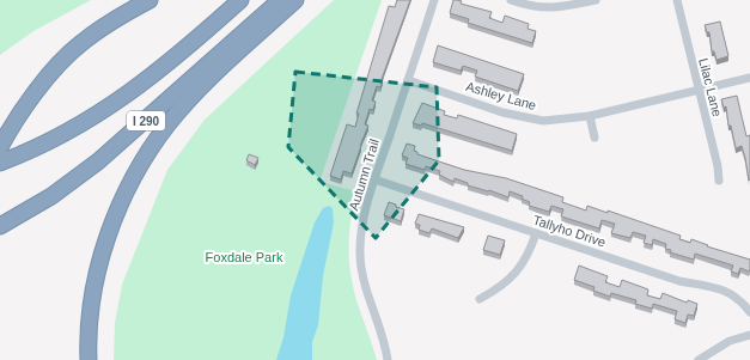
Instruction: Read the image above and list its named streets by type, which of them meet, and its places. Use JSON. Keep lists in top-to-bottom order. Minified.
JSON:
{"streets":{"highway":["I 290"],"street":["Lilac Lane","Ashley Lane","Autumn Trail","Tallyho Drive"]},"crossings":[["Lilac Lane","Ashley Lane"],["Ashley Lane","Autumn Trail"],["Autumn Trail","Tallyho Drive"]],"parks":["Foxdale Park"]}
